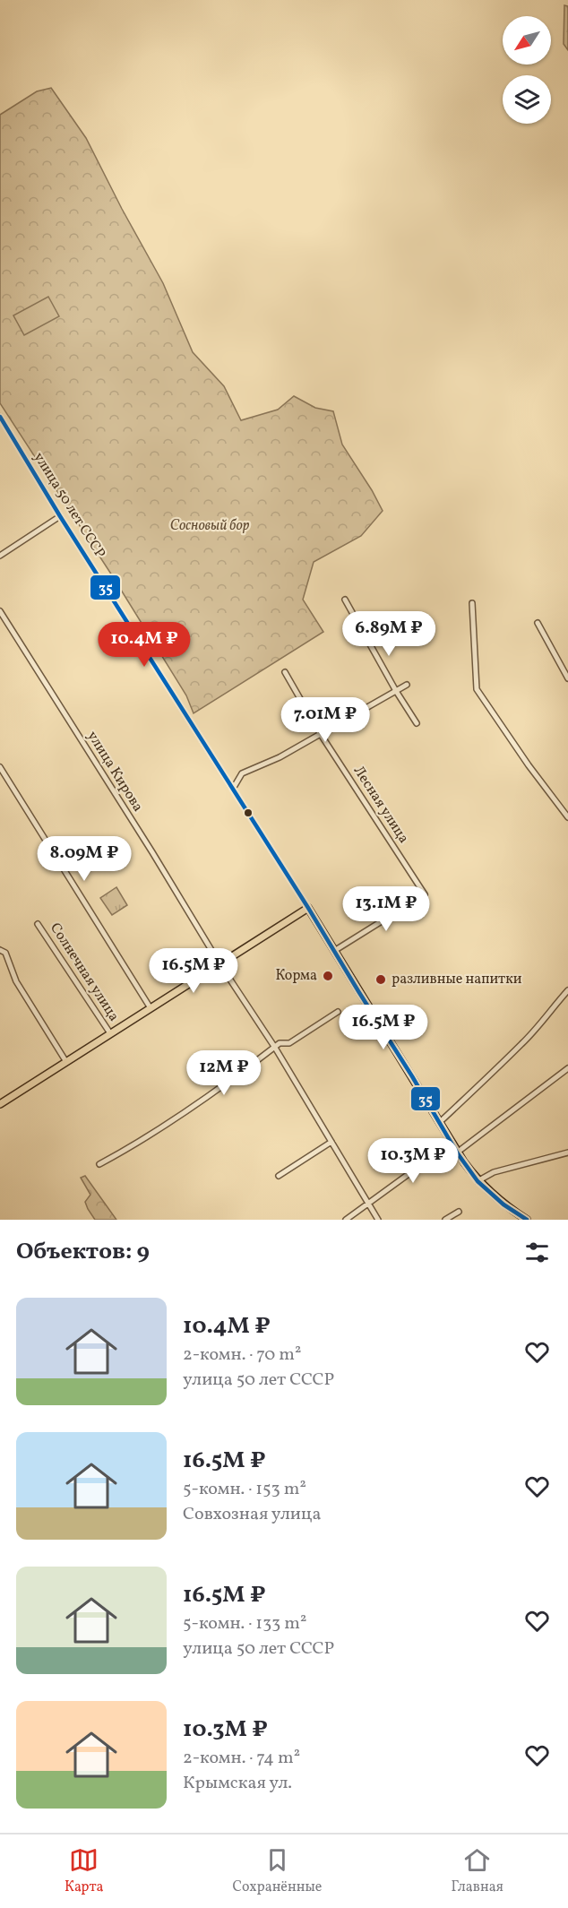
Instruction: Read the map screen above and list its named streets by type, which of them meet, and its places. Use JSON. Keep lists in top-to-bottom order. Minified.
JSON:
{"streets":{"main road":["улица 50 лет СССР"],"street":["улица Кирова","Лесная улица","Солнечная улица"]},"crossings":[["улица 50 лет СССР","Лесная улица"]],"parks":["Сосновый бор"],"places":["Корма","разливные напитки"],"lines":["transit line 35"],"north":"bottom left","page":{"price":["6.89M ₽","10.4M ₽","7.01M ₽","8.09M ₽","13.1M ₽","16.5M ₽","16.5M ₽","12M ₽","10.3M ₽"],"heading":"Объектов: 9","list":[{"name":"10.4M ₽","note":"2-комн. · 70 m² · улица 50 лет СССР"},{"name":"16.5M ₽","note":"5-комн. · 153 m² · Совхозная улица"},{"name":"16.5M ₽","note":"5-комн. · 133 m² · улица 50 лет СССР"},{"name":"10.3M ₽","note":"2-комн. · 74 m² · Крымская ул."}],"tabs":["Карта","Сохранённые","Главная"]}}
